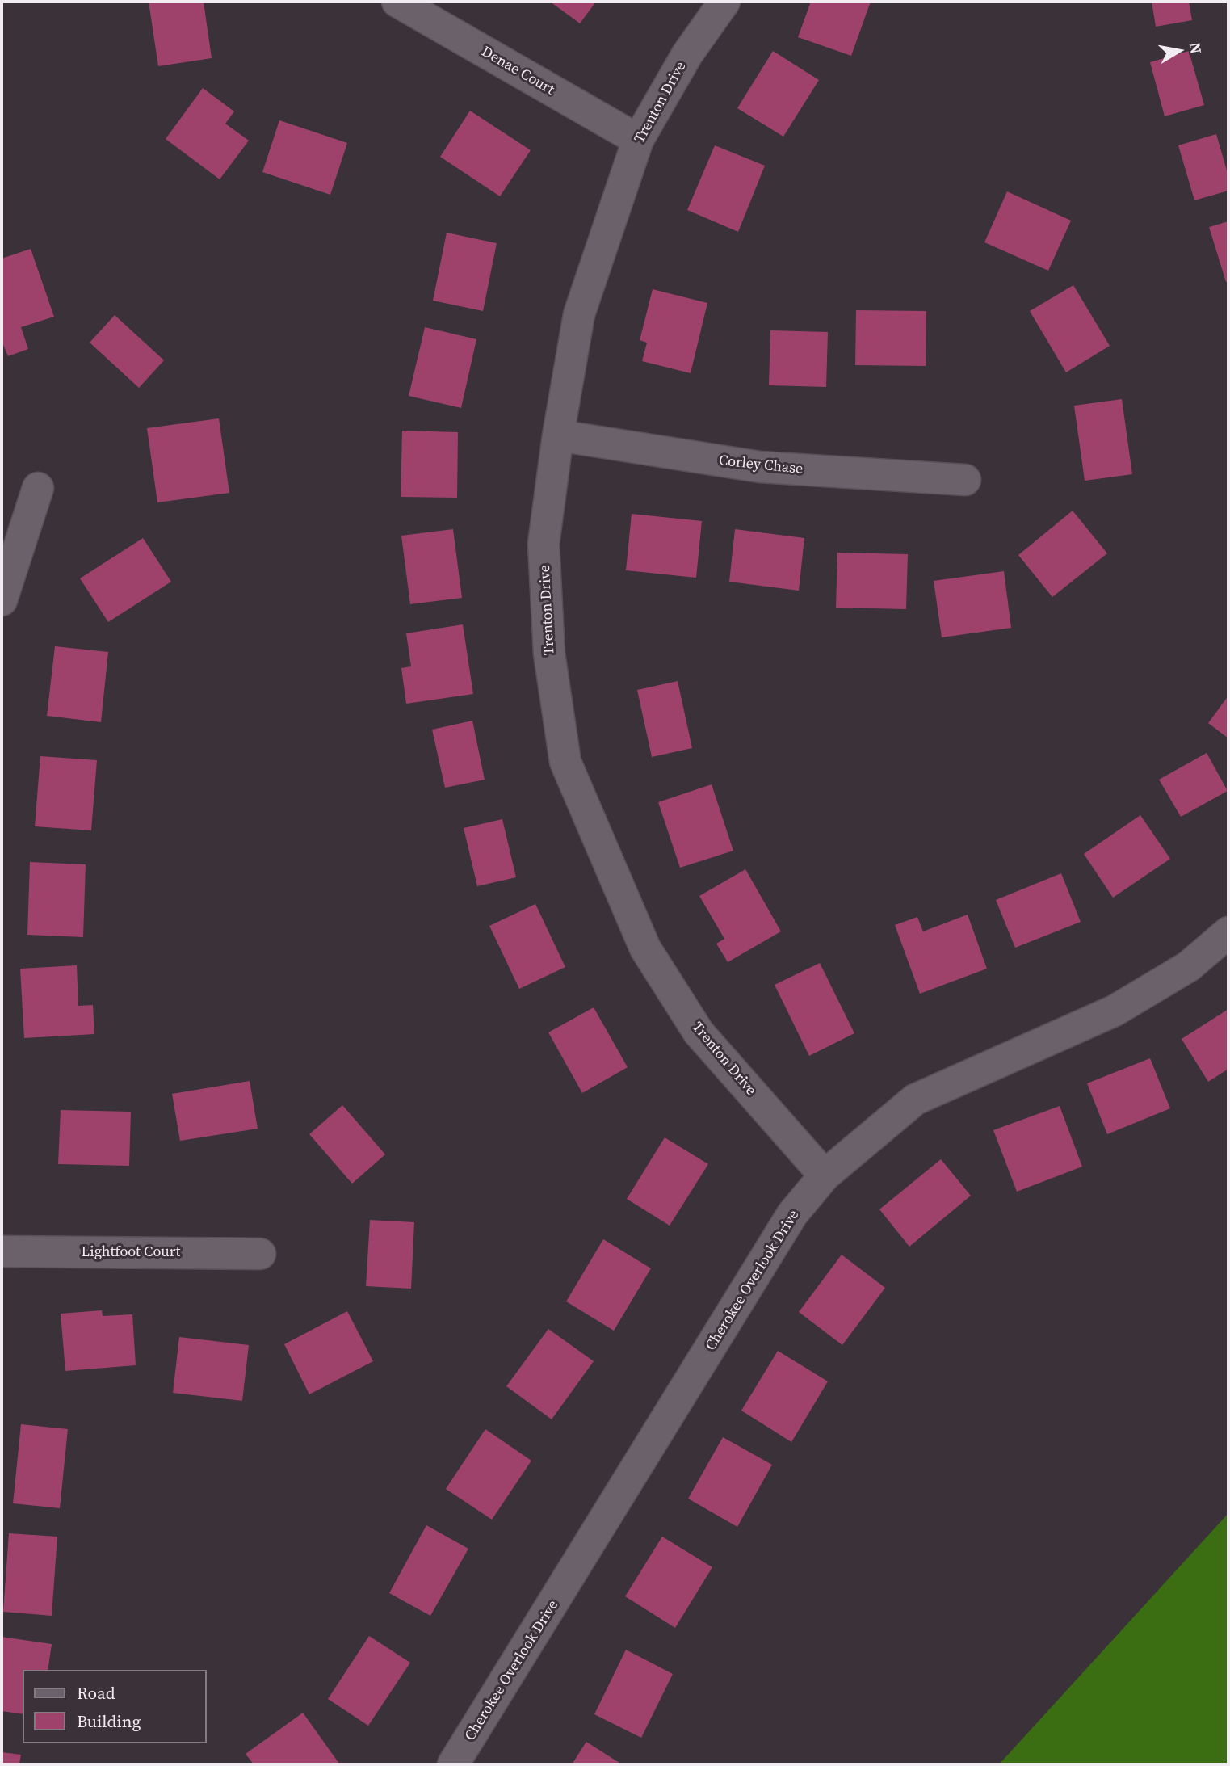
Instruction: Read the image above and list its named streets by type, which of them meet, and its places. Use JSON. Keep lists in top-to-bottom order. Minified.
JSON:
{"streets":{"street":["Denae Court","Trenton Drive","Corley Chase","Lightfoot Court","Cherokee Overlook Drive"]},"crossings":[["Denae Court","Trenton Drive"],["Trenton Drive","Corley Chase"],["Trenton Drive","Cherokee Overlook Drive"]],"legend":["Road","Building"],"north":"right"}
